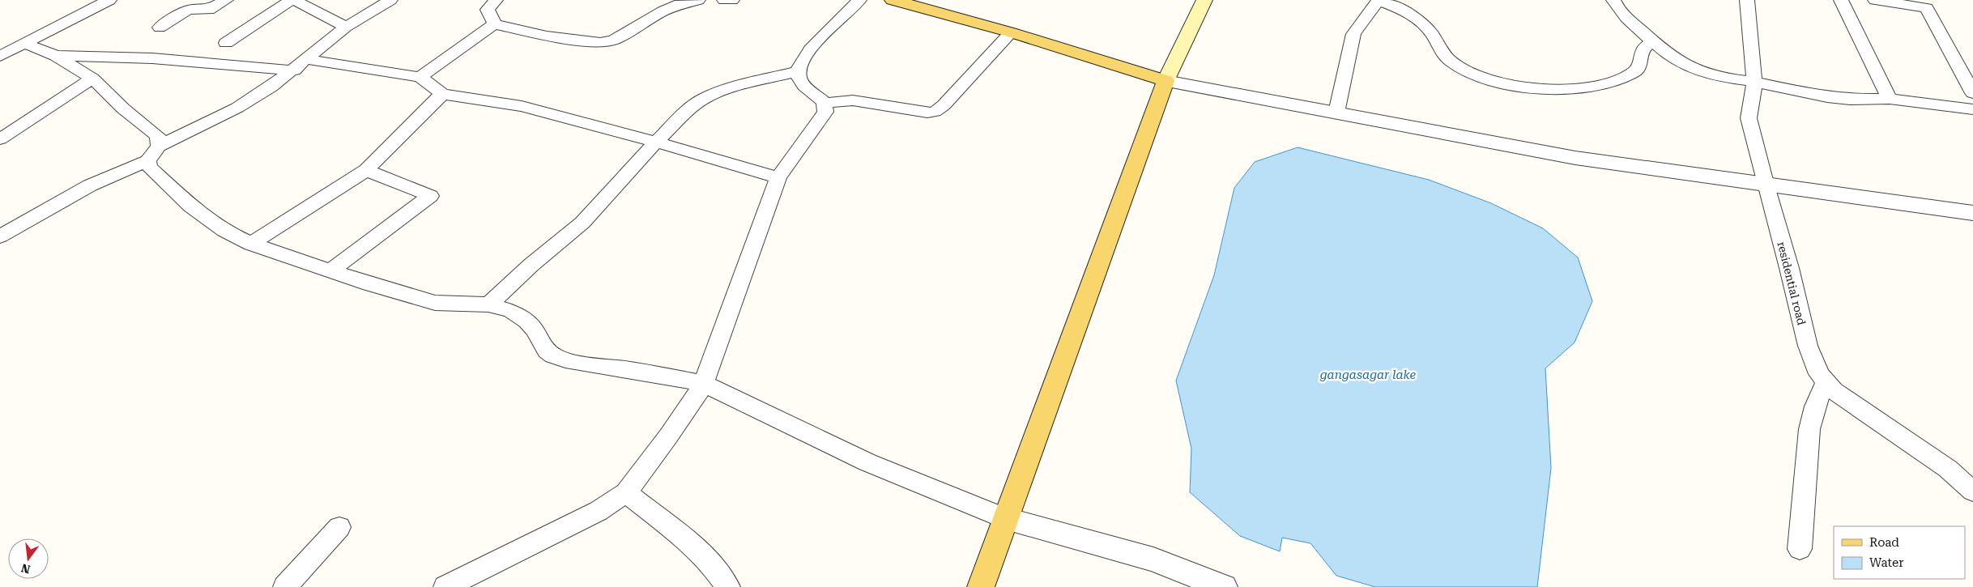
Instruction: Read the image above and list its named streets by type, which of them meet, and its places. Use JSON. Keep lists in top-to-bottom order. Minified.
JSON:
{"streets":{"street":["residential road"]},"water":["gangasagar lake"],"legend":["Road","Water"],"north":"bottom"}
